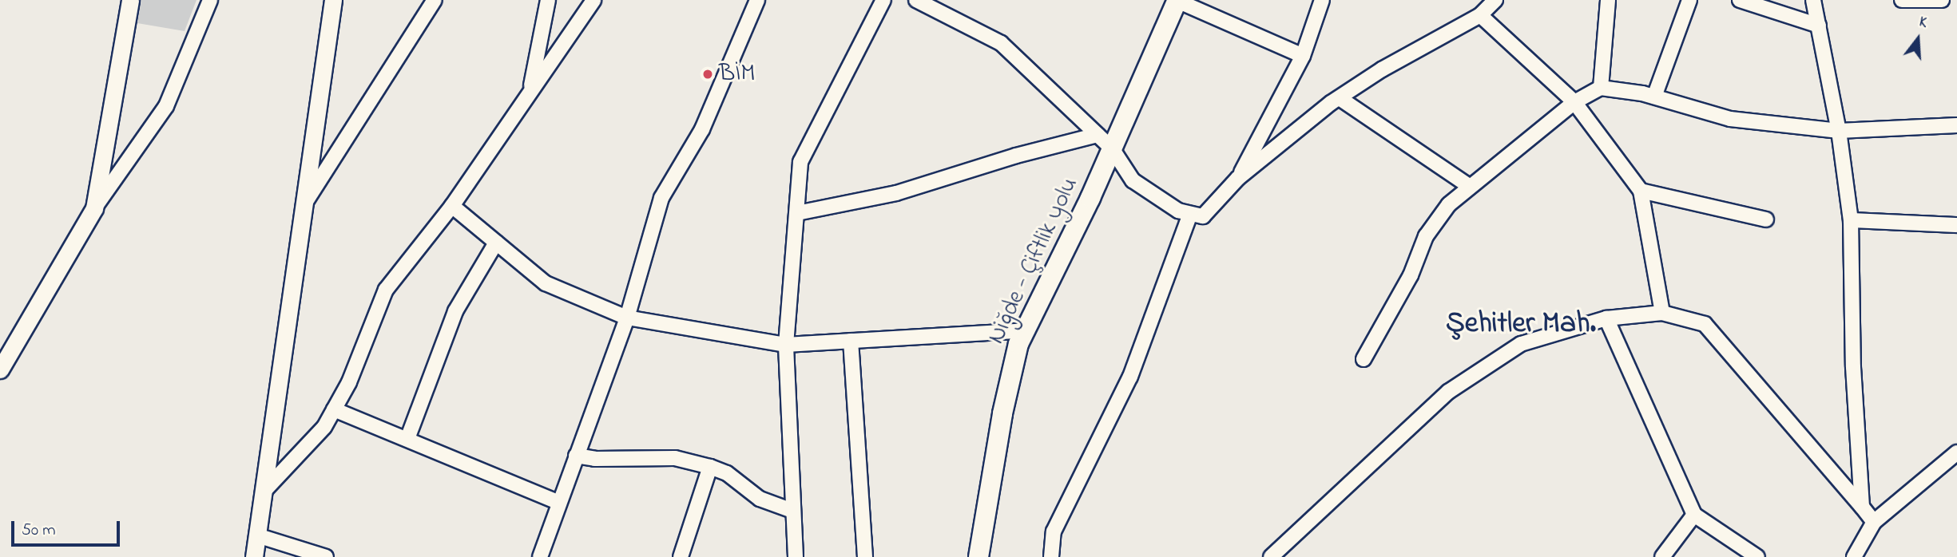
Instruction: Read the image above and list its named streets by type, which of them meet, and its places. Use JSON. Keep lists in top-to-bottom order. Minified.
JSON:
{"streets":{"main road":["Niğde - Çiftlik yolu"]},"districts":["Şehitler Mah."],"places":["BİM"],"scale_bar":"50 m","north":"top"}
